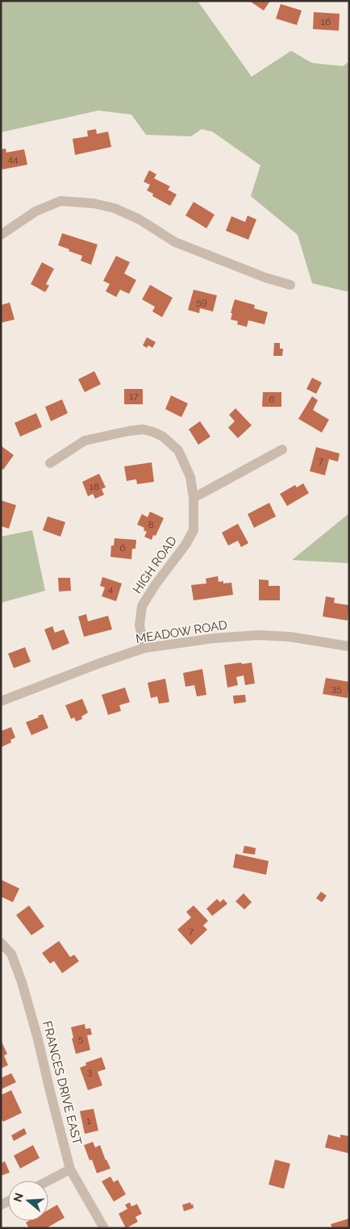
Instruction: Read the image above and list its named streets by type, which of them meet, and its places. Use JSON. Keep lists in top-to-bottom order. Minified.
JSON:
{"streets":{"street":["HIGH ROAD","MEADOW ROAD","FRANCES DRIVE EAST"]},"crossings":[["HIGH ROAD","MEADOW ROAD"]],"house_numbers":["16","44","59","17","6","7","18","8","6","4","35","7","5","3","1"],"north":"left"}
